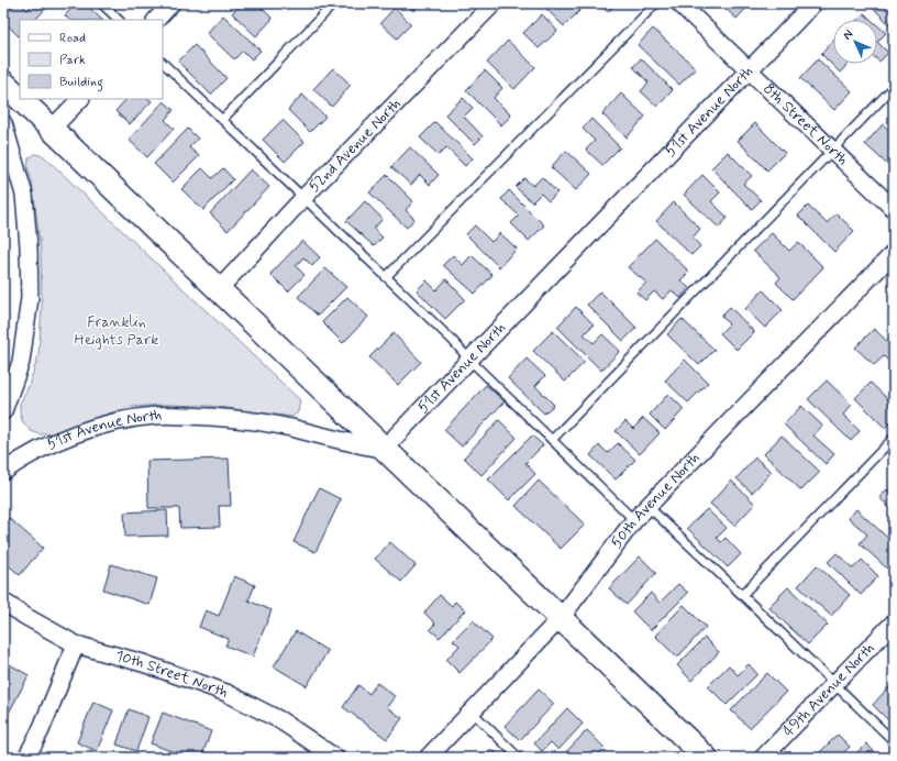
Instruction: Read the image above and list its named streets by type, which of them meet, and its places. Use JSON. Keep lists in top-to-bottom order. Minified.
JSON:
{"streets":{"street":["51st Avenue North","8th Street North","52nd Avenue North","50th Avenue North","10th Street North","49th Avenue North"]},"crossings":[["51st Avenue North","8th Street North"]],"parks":["Franklin Heights Park"],"legend":["Road","Park","Building"],"north":"top left"}
